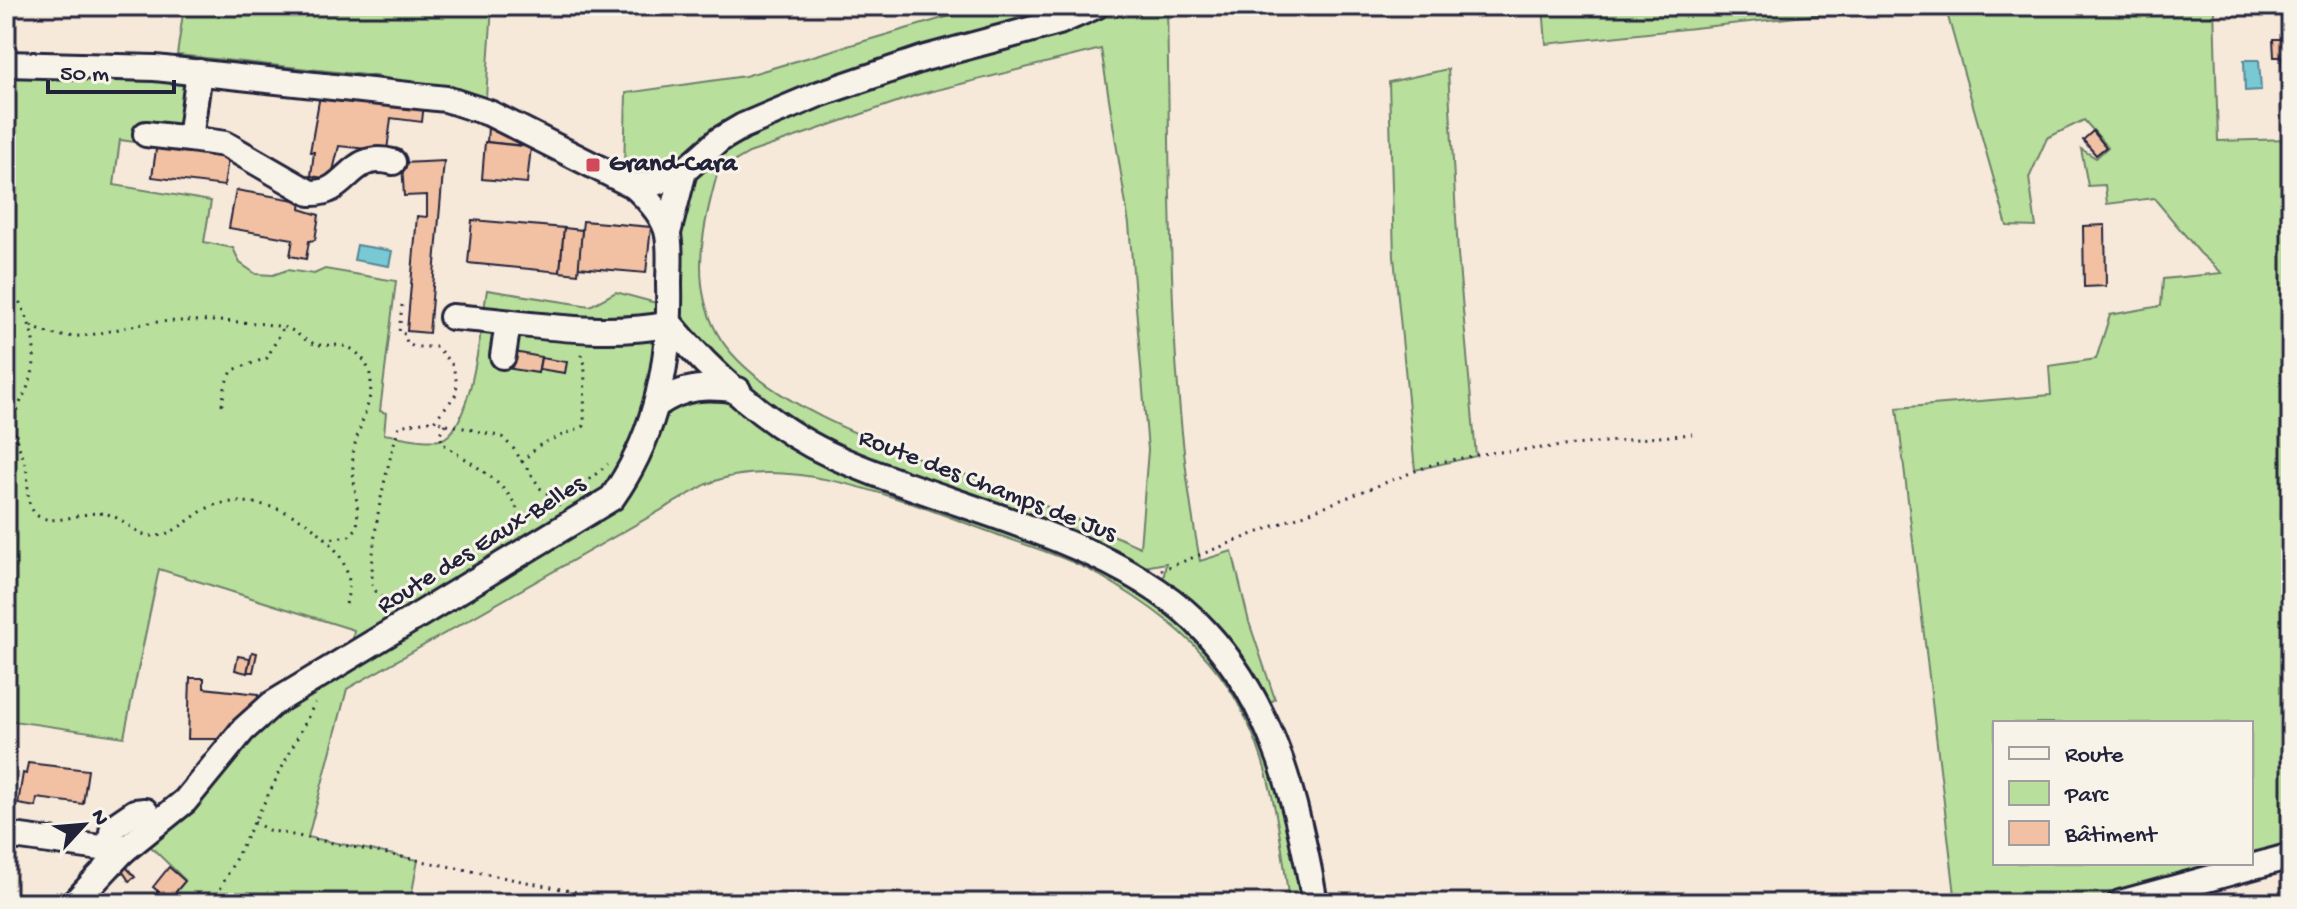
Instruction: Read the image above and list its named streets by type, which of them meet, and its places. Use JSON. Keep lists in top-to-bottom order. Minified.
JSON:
{"streets":{"street":["Route des Champs de Jus","Route des Eaux-Belles"]},"crossings":[["Route des Champs de Jus","Route des Eaux-Belles"]],"places":{"transit":["Grand-Cara"]},"legend":["Route","Parc","Bâtiment"],"scale_bar":"50 m","north":"top right"}
